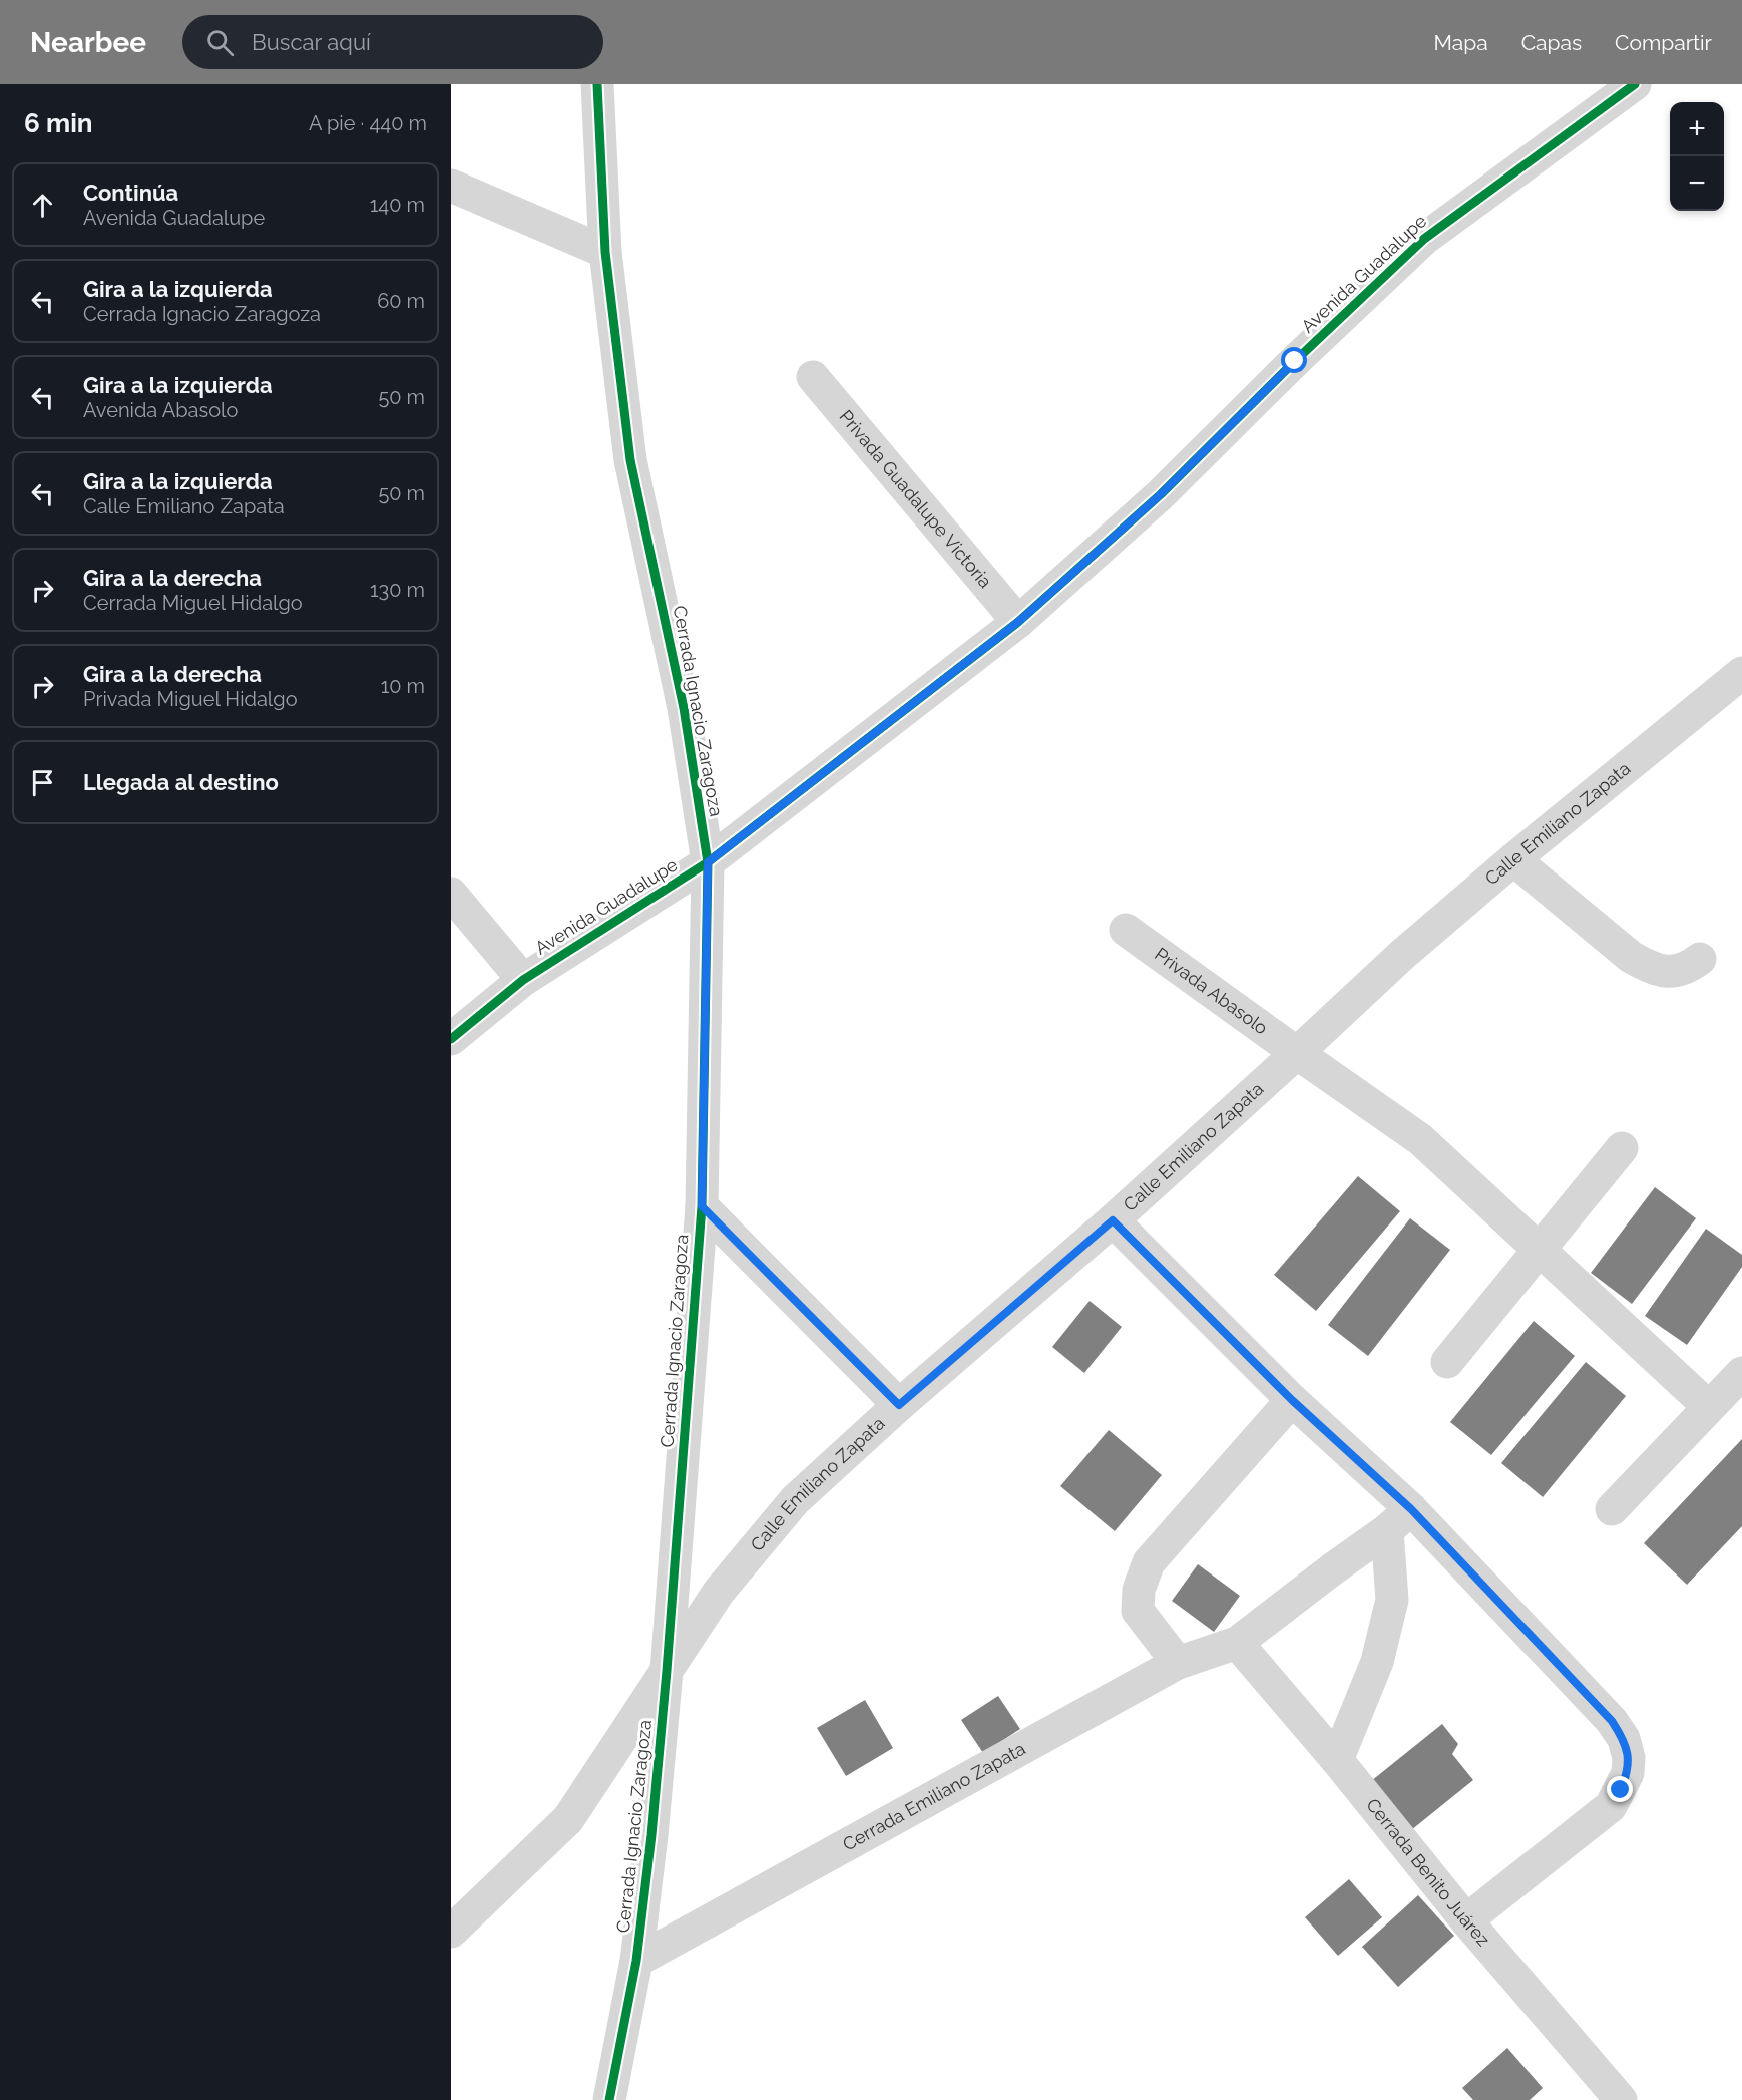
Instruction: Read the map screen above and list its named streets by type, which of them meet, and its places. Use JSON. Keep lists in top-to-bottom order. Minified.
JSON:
{"streets":{"street":["Avenida Guadalupe","Privada Guadalupe Victoria","Cerrada Ignacio Zaragoza","Calle Emiliano Zapata","Privada Abasolo","Cerrada Emiliano Zapata","Cerrada Benito Juárez"]},"crossings":[["Avenida Guadalupe","Privada Guadalupe Victoria"],["Avenida Guadalupe","Cerrada Ignacio Zaragoza"],["Cerrada Ignacio Zaragoza","Calle Emiliano Zapata"],["Cerrada Ignacio Zaragoza","Cerrada Emiliano Zapata"],["Calle Emiliano Zapata","Privada Abasolo"],["Cerrada Emiliano Zapata","Cerrada Benito Juárez"]],"page":{"header":"Nearbee","search":"Buscar aquí","nav":["Mapa","Capas","Compartir"],"heading":["6 min","A pie · 440 m"],"map_buttons":["+","−"],"list":[["Continúa","Avenida Guadalupe","140 m"],["Gira a la izquierda","Cerrada Ignacio Zaragoza","60 m"],["Gira a la izquierda","Avenida Abasolo","50 m"],["Gira a la izquierda","Calle Emiliano Zapata","50 m"],["Gira a la derecha","Cerrada Miguel Hidalgo","130 m"],["Gira a la derecha","Privada Miguel Hidalgo","10 m"],"Llegada al destino"]}}
